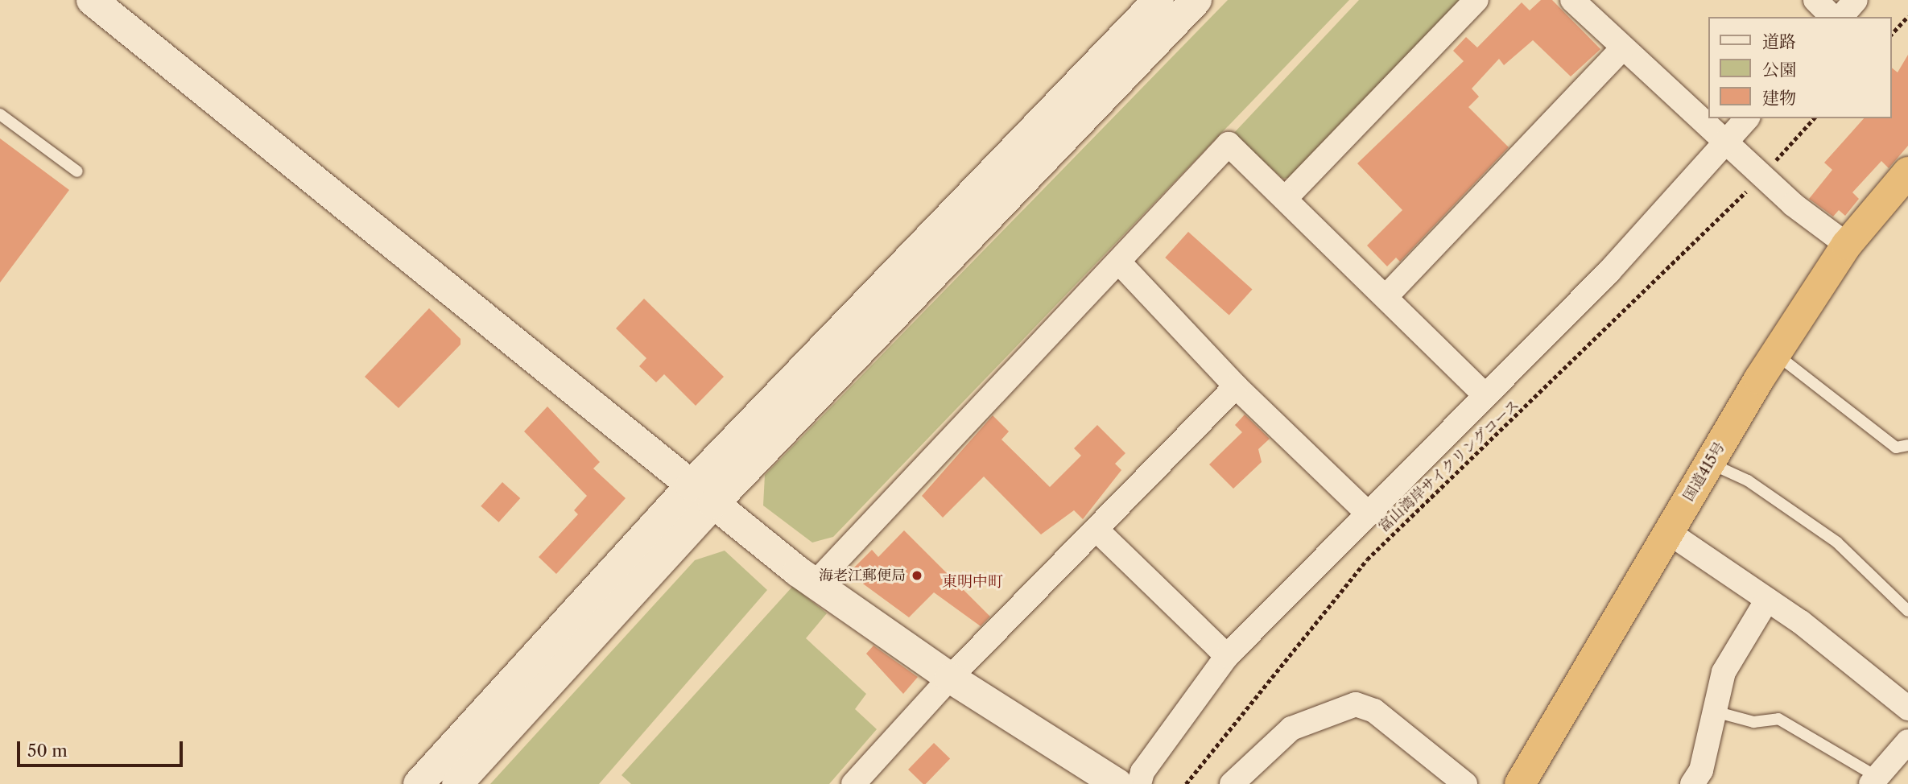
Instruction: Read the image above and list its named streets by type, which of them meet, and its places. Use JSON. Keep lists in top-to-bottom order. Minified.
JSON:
{"streets":{"highway":["国道415号"],"path":["富山湾岸サイクリングコース"]},"districts":["東明中町"],"places":["海老江郵便局"],"legend":["道路","公園","建物"],"scale_bar":"50 m"}
